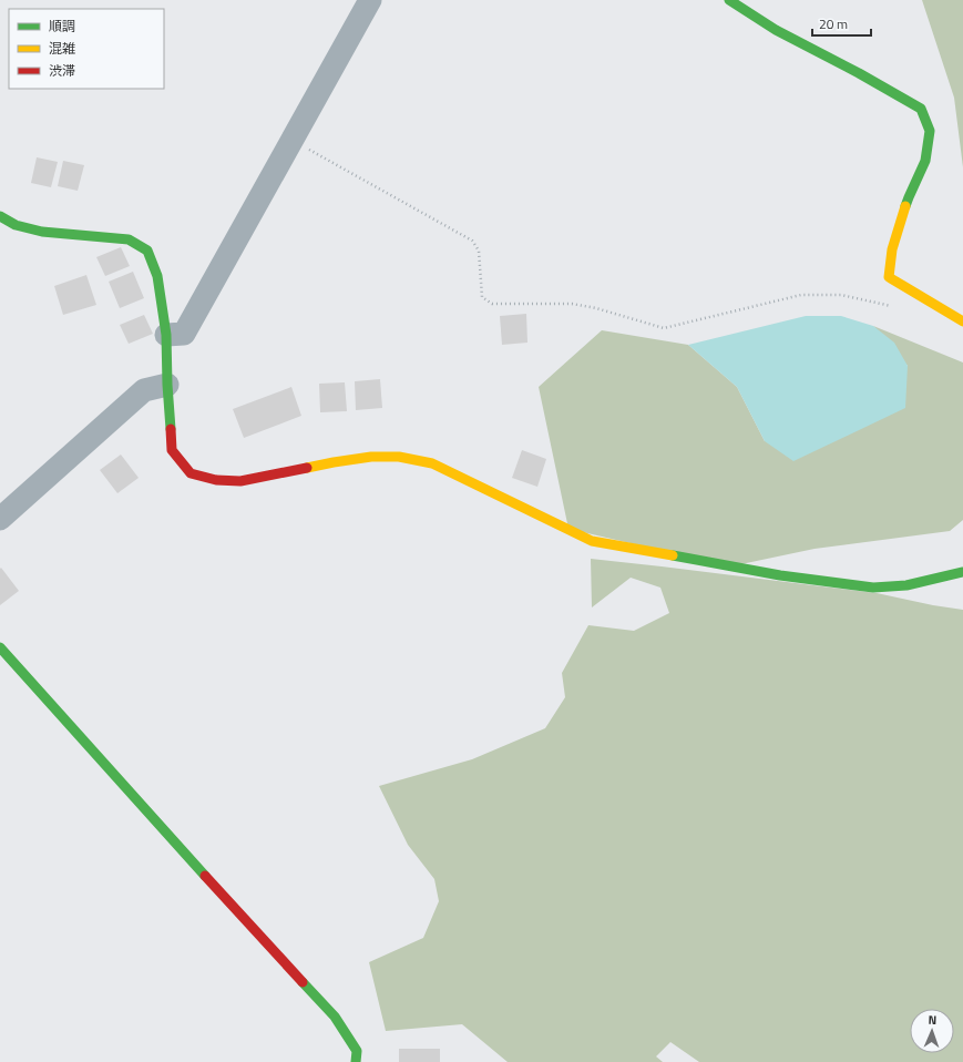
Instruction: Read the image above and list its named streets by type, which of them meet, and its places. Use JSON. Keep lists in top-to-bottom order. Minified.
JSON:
{"legend":["順調","混雑","渋滞"],"scale_bar":"20 m","north":"top"}
